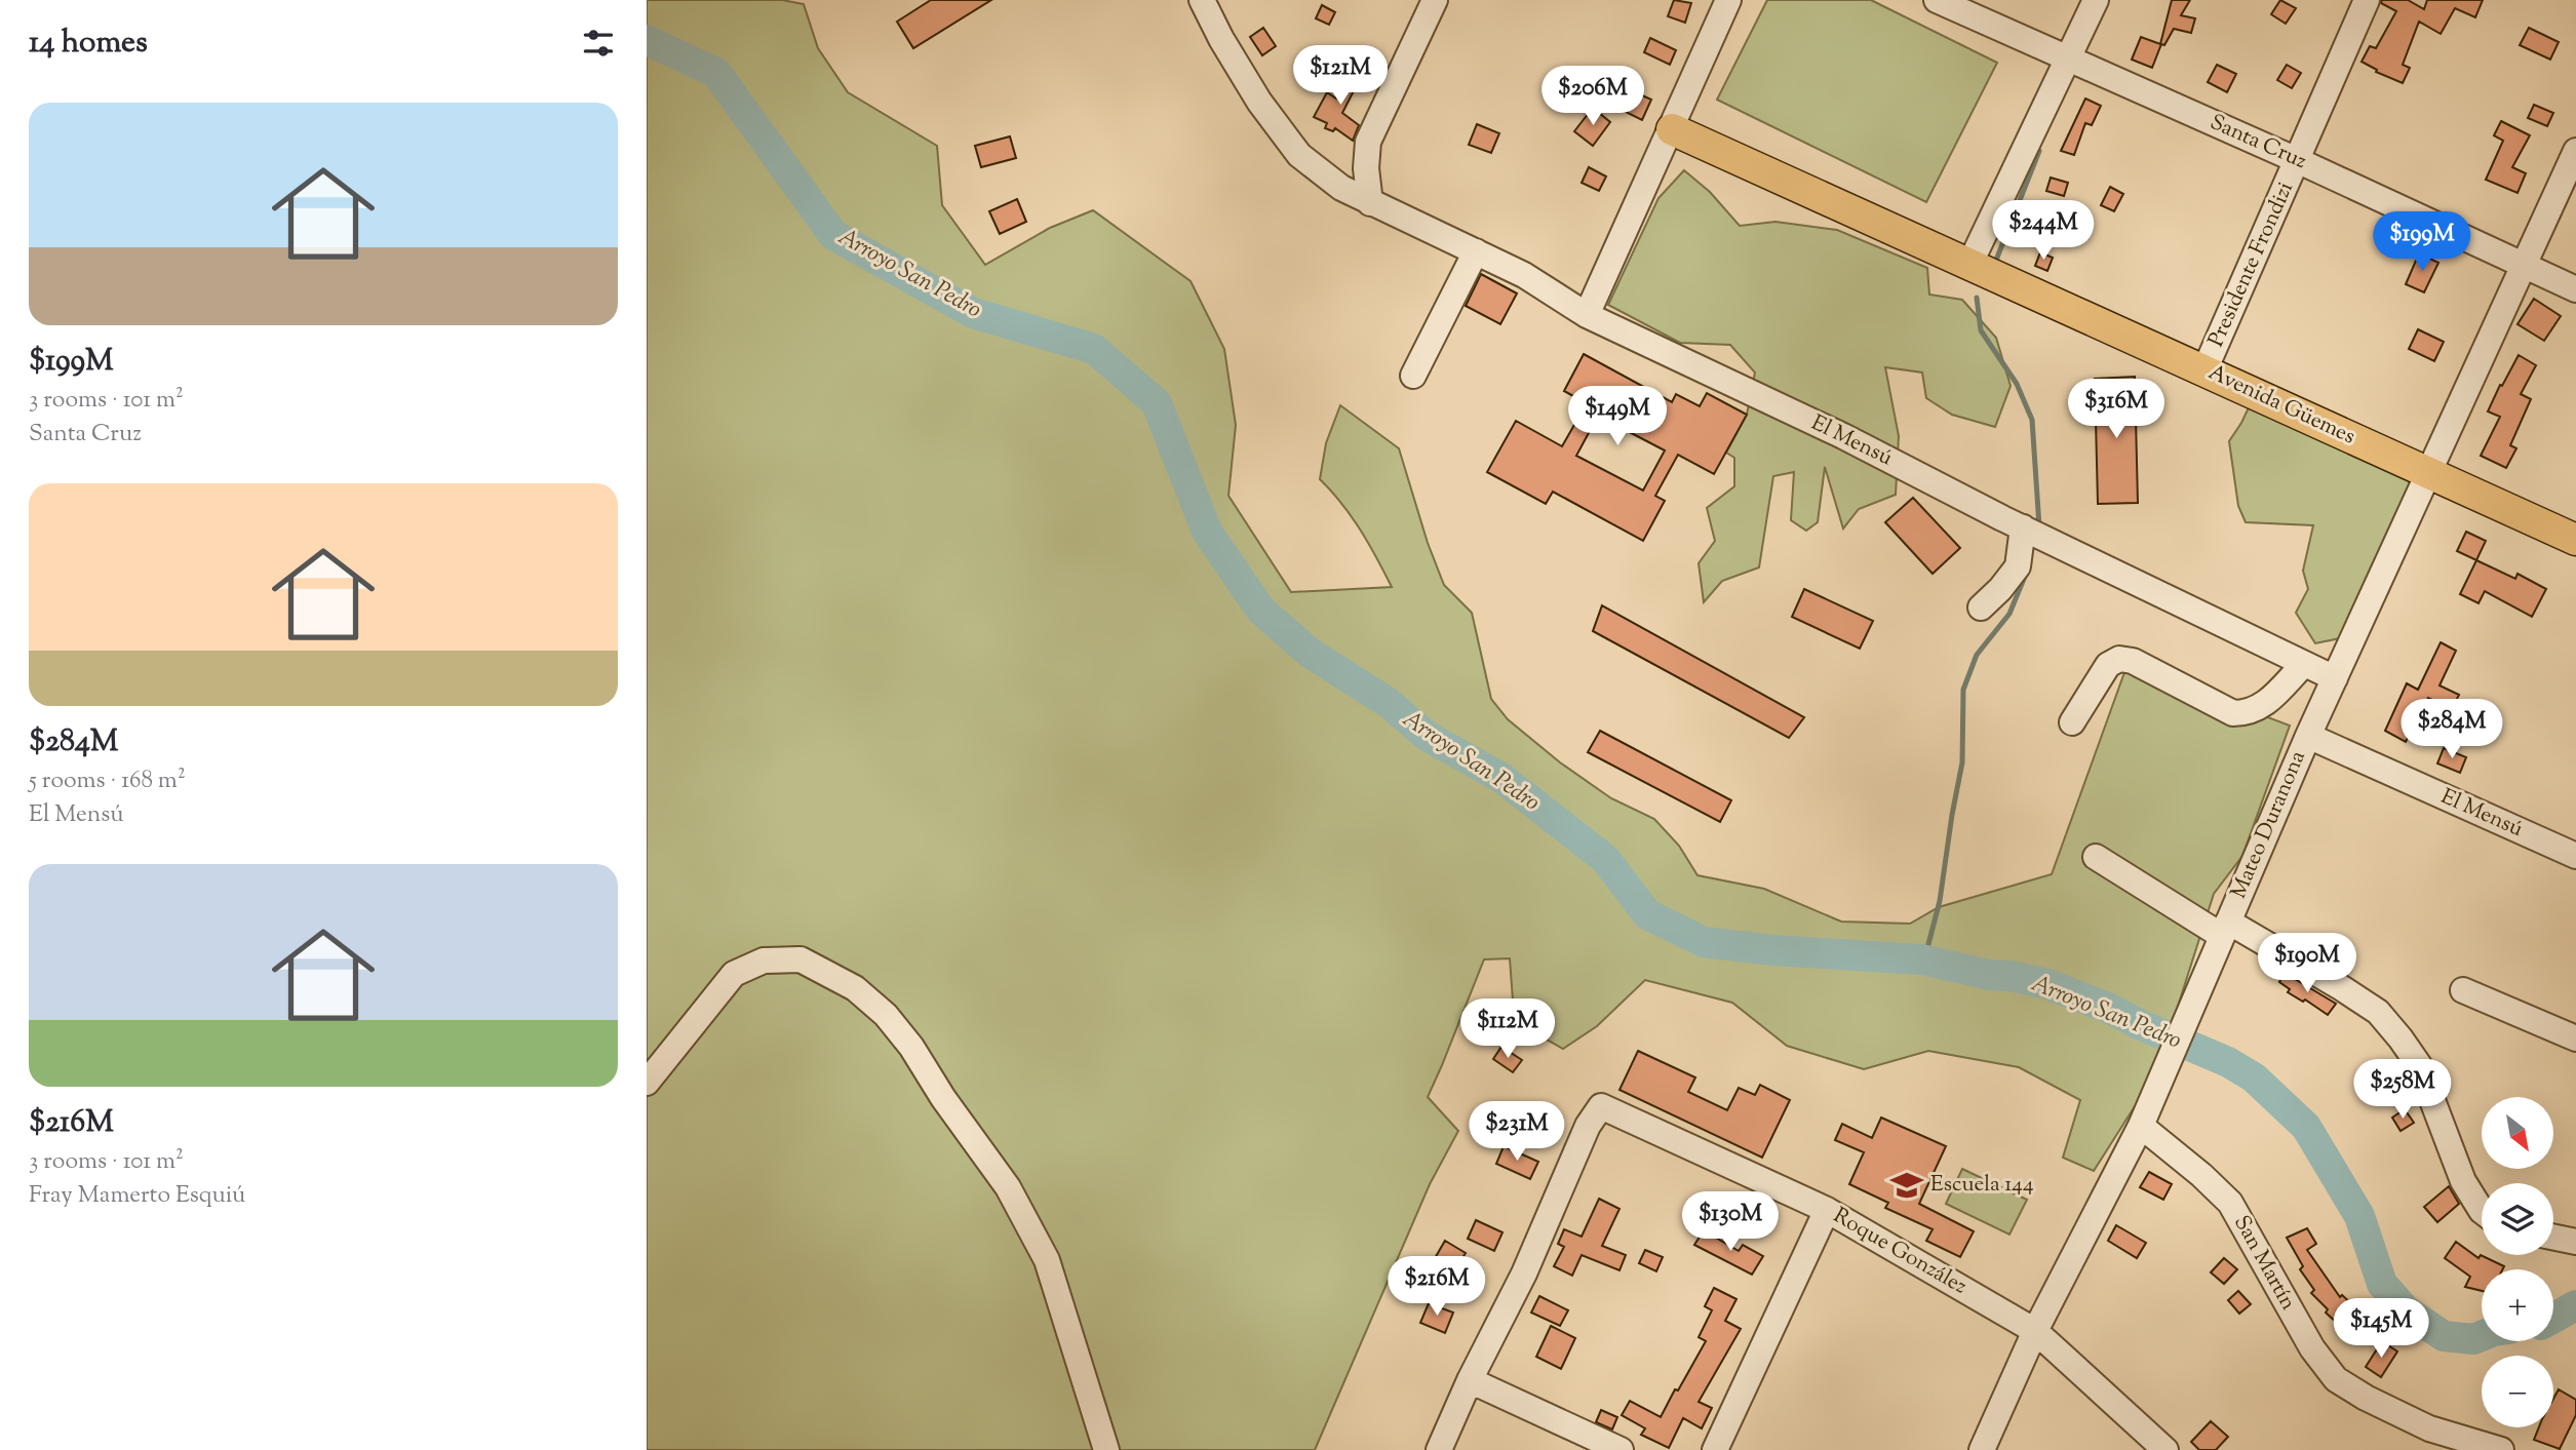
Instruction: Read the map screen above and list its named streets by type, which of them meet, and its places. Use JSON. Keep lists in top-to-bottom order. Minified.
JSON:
{"streets":{"main road":["Avenida Güemes"],"street":["Santa Cruz","Presidente Frondizi","El Mensú","Mateo Duranona","Roque González","San Martín"]},"crossings":[["Santa Cruz","Presidente Frondizi"],["Santa Cruz","Mateo Duranona"],["Presidente Frondizi","Avenida Güemes"],["Avenida Güemes","Mateo Duranona"],["El Mensú","Mateo Duranona"],["Mateo Duranona","Roque González"],["Mateo Duranona","San Martín"]],"water":["Arroyo San Pedro"],"places":{"school or university":["Escuela 144"]},"north":"bottom right","page":{"heading":"14 homes","price":["$121M","$206M","$244M","$199M","$316M","$149M","$284M","$190M","$112M","$258M","$231M","$130M","$216M","$145M"],"list":[{"name":"$199M","note":"3 rooms · 101 m² · Santa Cruz"},{"name":"$284M","note":"5 rooms · 168 m² · El Mensú"},{"name":"$216M","note":"3 rooms · 101 m² · Fray Mamerto Esquiú"}],"map_buttons":["+","−"]}}
